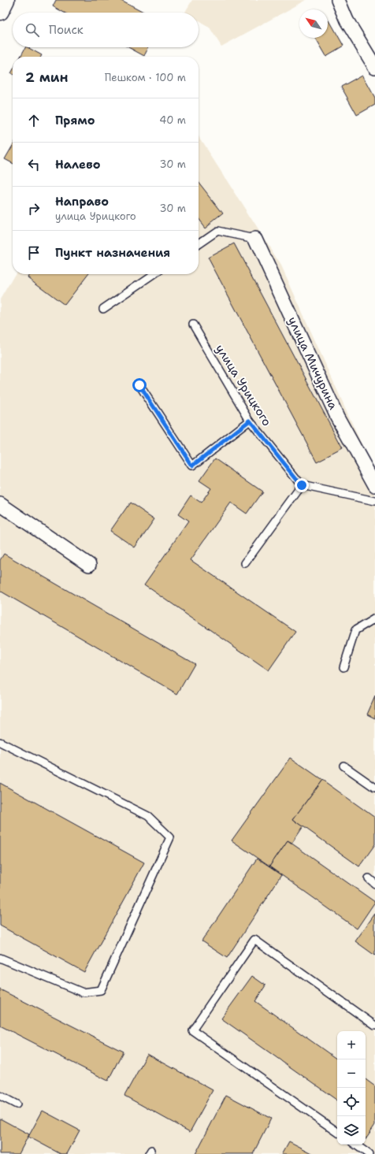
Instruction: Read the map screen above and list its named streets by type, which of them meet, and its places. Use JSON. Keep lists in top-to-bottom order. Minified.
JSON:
{"streets":{"street":["улица Мичурина"],"lane":["улица Урицкого"]},"north":"top left","page":{"search":"Поиск","heading":["2 мин","Пешком · 100 m"],"list":[["Прямо","40 m"],["Налево","30 m"],["Направо","улица Урицкого","30 m"],"Пункт назначения"],"map_buttons":["+","−"]}}
